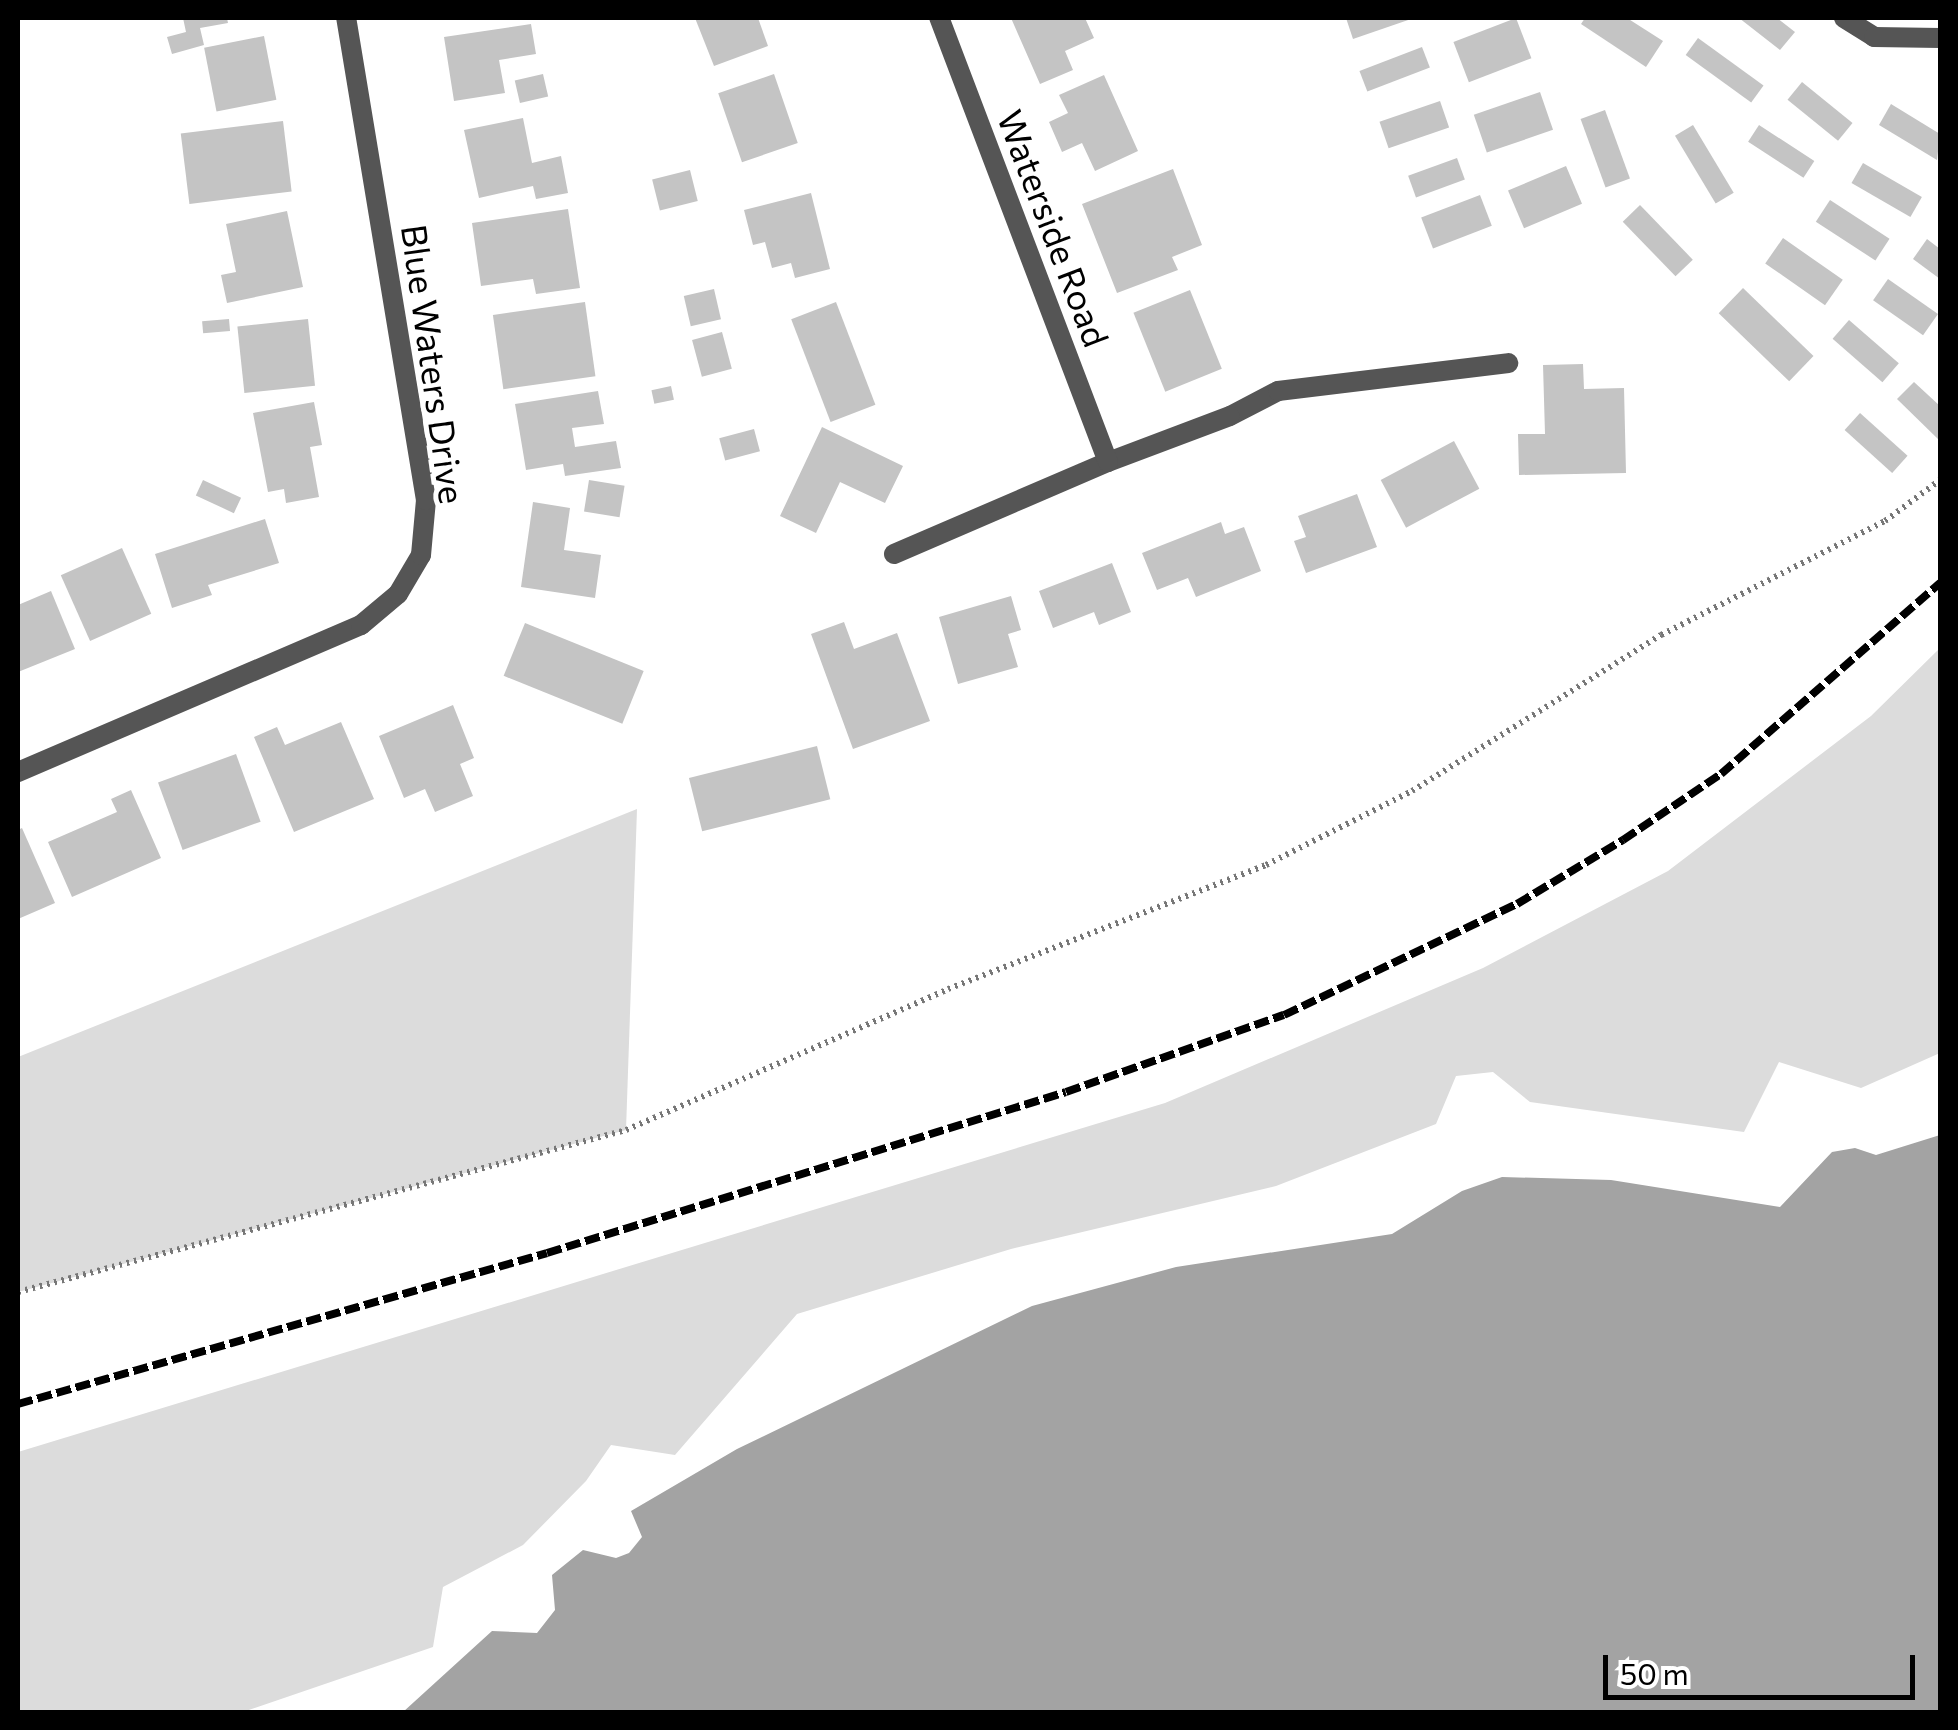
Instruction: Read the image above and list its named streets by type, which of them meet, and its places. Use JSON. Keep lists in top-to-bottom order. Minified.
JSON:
{"streets":{"street":["Waterside Road","Blue Waters Drive"]},"scale_bar":"50 m"}
